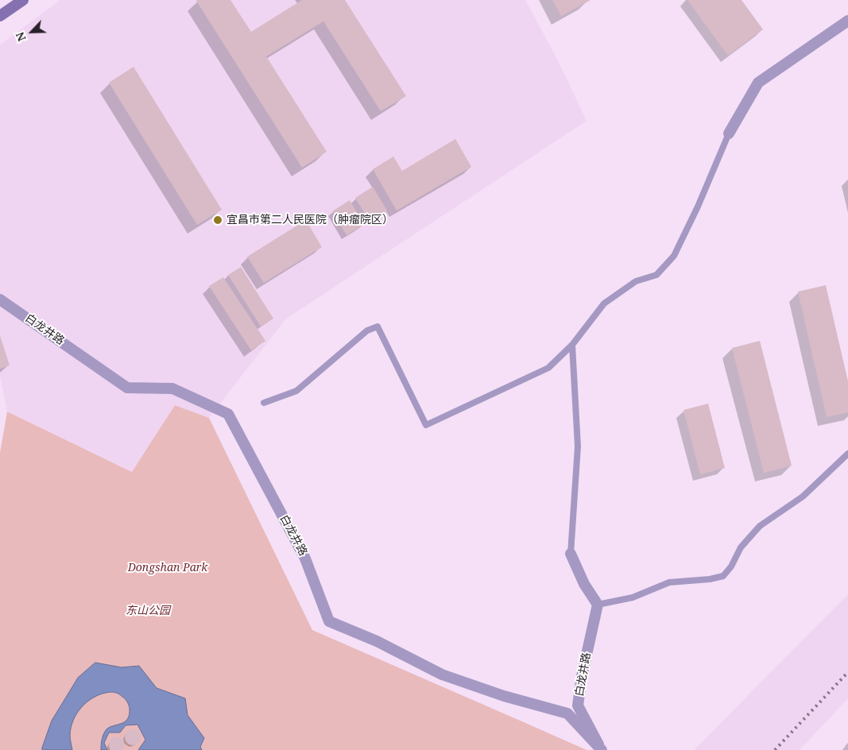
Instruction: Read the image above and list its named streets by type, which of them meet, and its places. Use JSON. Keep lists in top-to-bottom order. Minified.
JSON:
{"streets":{"street":["白龙井路"]},"parks":["Dongshan Park","东山公园"],"places":["宜昌市第二人民医院（肿瘤院区）"],"north":"bottom left"}
